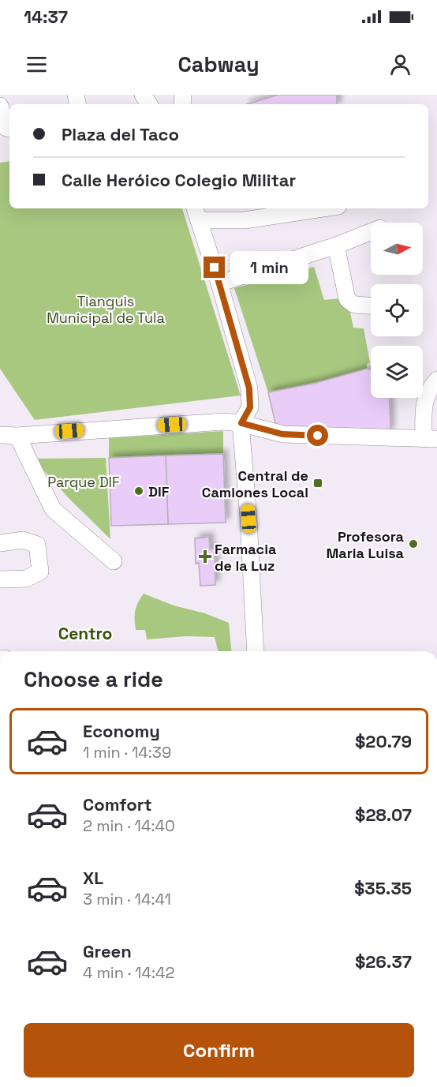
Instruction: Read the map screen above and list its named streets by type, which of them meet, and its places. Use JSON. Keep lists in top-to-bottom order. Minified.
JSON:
{"districts":["Centro"],"parks":["Tianguis Municipal de Tula","Parque DIF"],"places":{"transit":["Central de Camiones Local"],"other":["DIF","Profesora Maria Luisa"],"health":["Farmacia de la Luz"]},"north":"right","page":{"status":"14:37","header":"Cabway","banner":["Plaza del Taco","Calle Heróico Colegio Militar"],"bubble":"1 min","heading":"Choose a ride","list":[{"name":"Economy","note":"1 min · 14:39","value":"$20.79"},{"name":"Comfort","note":"2 min · 14:40","value":"$28.07"},{"name":"XL","note":"3 min · 14:41","value":"$35.35"},{"name":"Green","note":"4 min · 14:42","value":"$26.37"}],"buttons":"Confirm"}}
